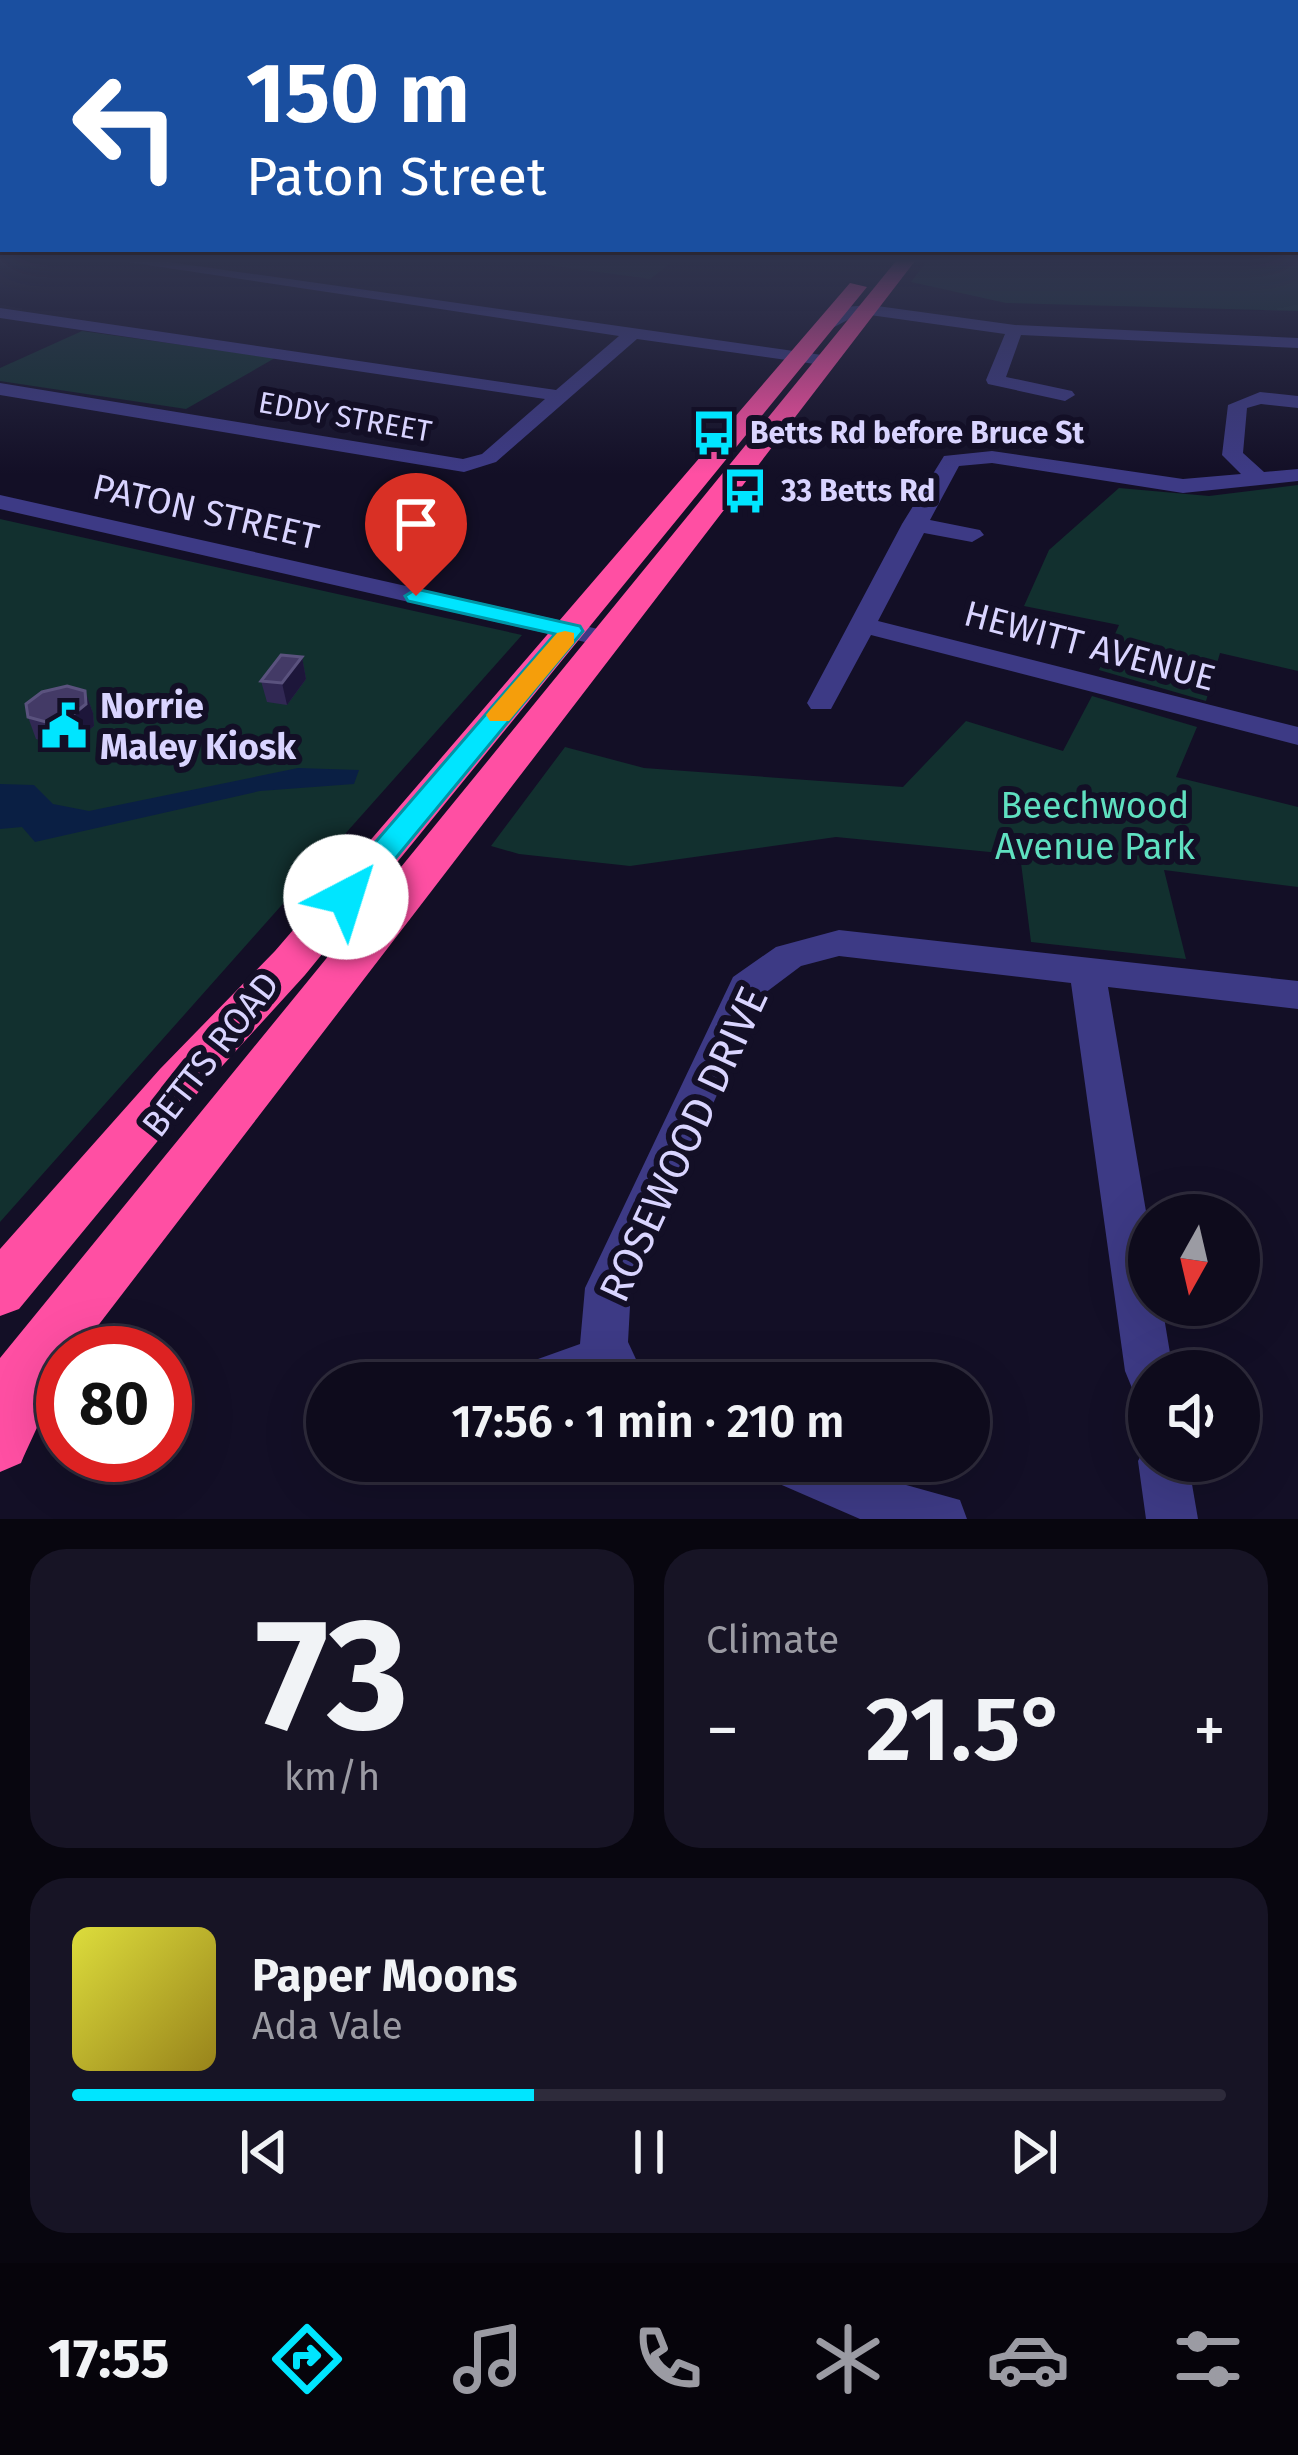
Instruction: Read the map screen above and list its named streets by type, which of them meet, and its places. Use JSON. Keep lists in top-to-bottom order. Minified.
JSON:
{"streets":{"highway":["BETTS ROAD"],"street":["EDDY STREET","PATON STREET","HEWITT AVENUE","ROSEWOOD DRIVE"]},"crossings":[["PATON STREET","BETTS ROAD"]],"parks":["Beechwood Avenue Park"],"places":{"bus stop":["Betts Rd before Bruce St","33 Betts Rd"],"public building":["Norrie Maley Kiosk"]},"north":"bottom","page":{"turn":["150 m","Paton Street"],"limit":"80","trip":"17:56 · 1 min · 210 m","tile":[["73","km/h"],"Climate"],"heat":["−","21.5°","+"],"song":["Paper Moons","Ada Vale"],"tabs":"17:55"}}
